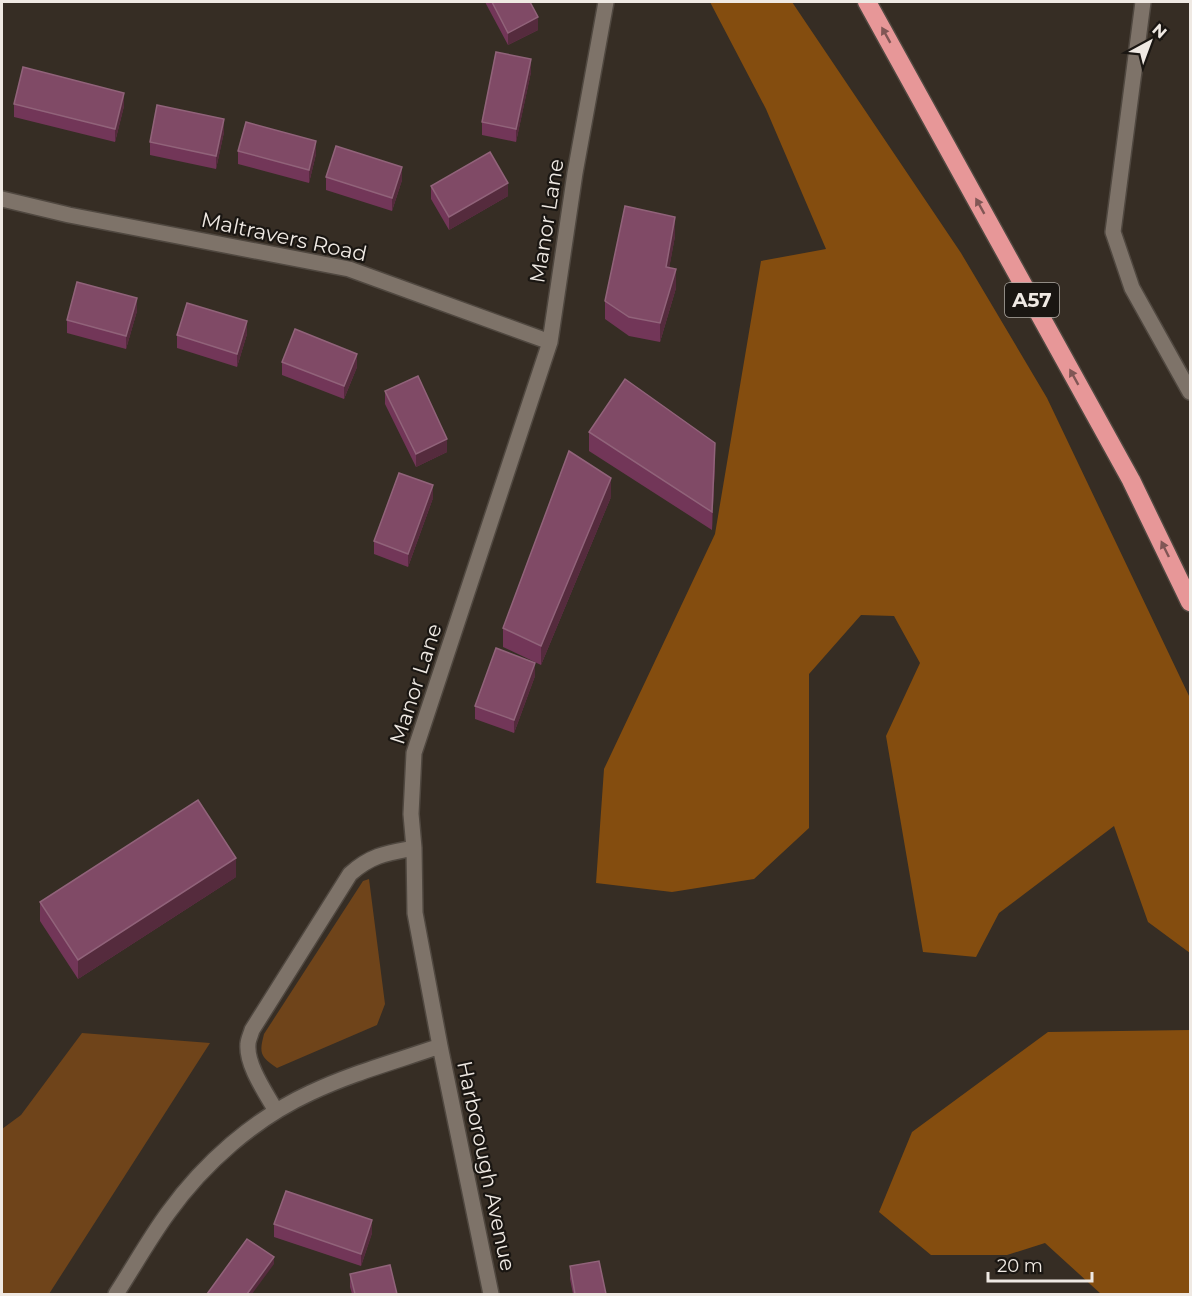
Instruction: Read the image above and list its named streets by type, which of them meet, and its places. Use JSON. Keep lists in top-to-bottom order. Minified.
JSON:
{"streets":{"highway":["A57"],"street":["Manor Lane","Maltravers Road","Harborough Avenue"]},"crossings":[["Manor Lane","Maltravers Road"],["Manor Lane","Harborough Avenue"]],"scale_bar":"20 m","north":"top right"}
